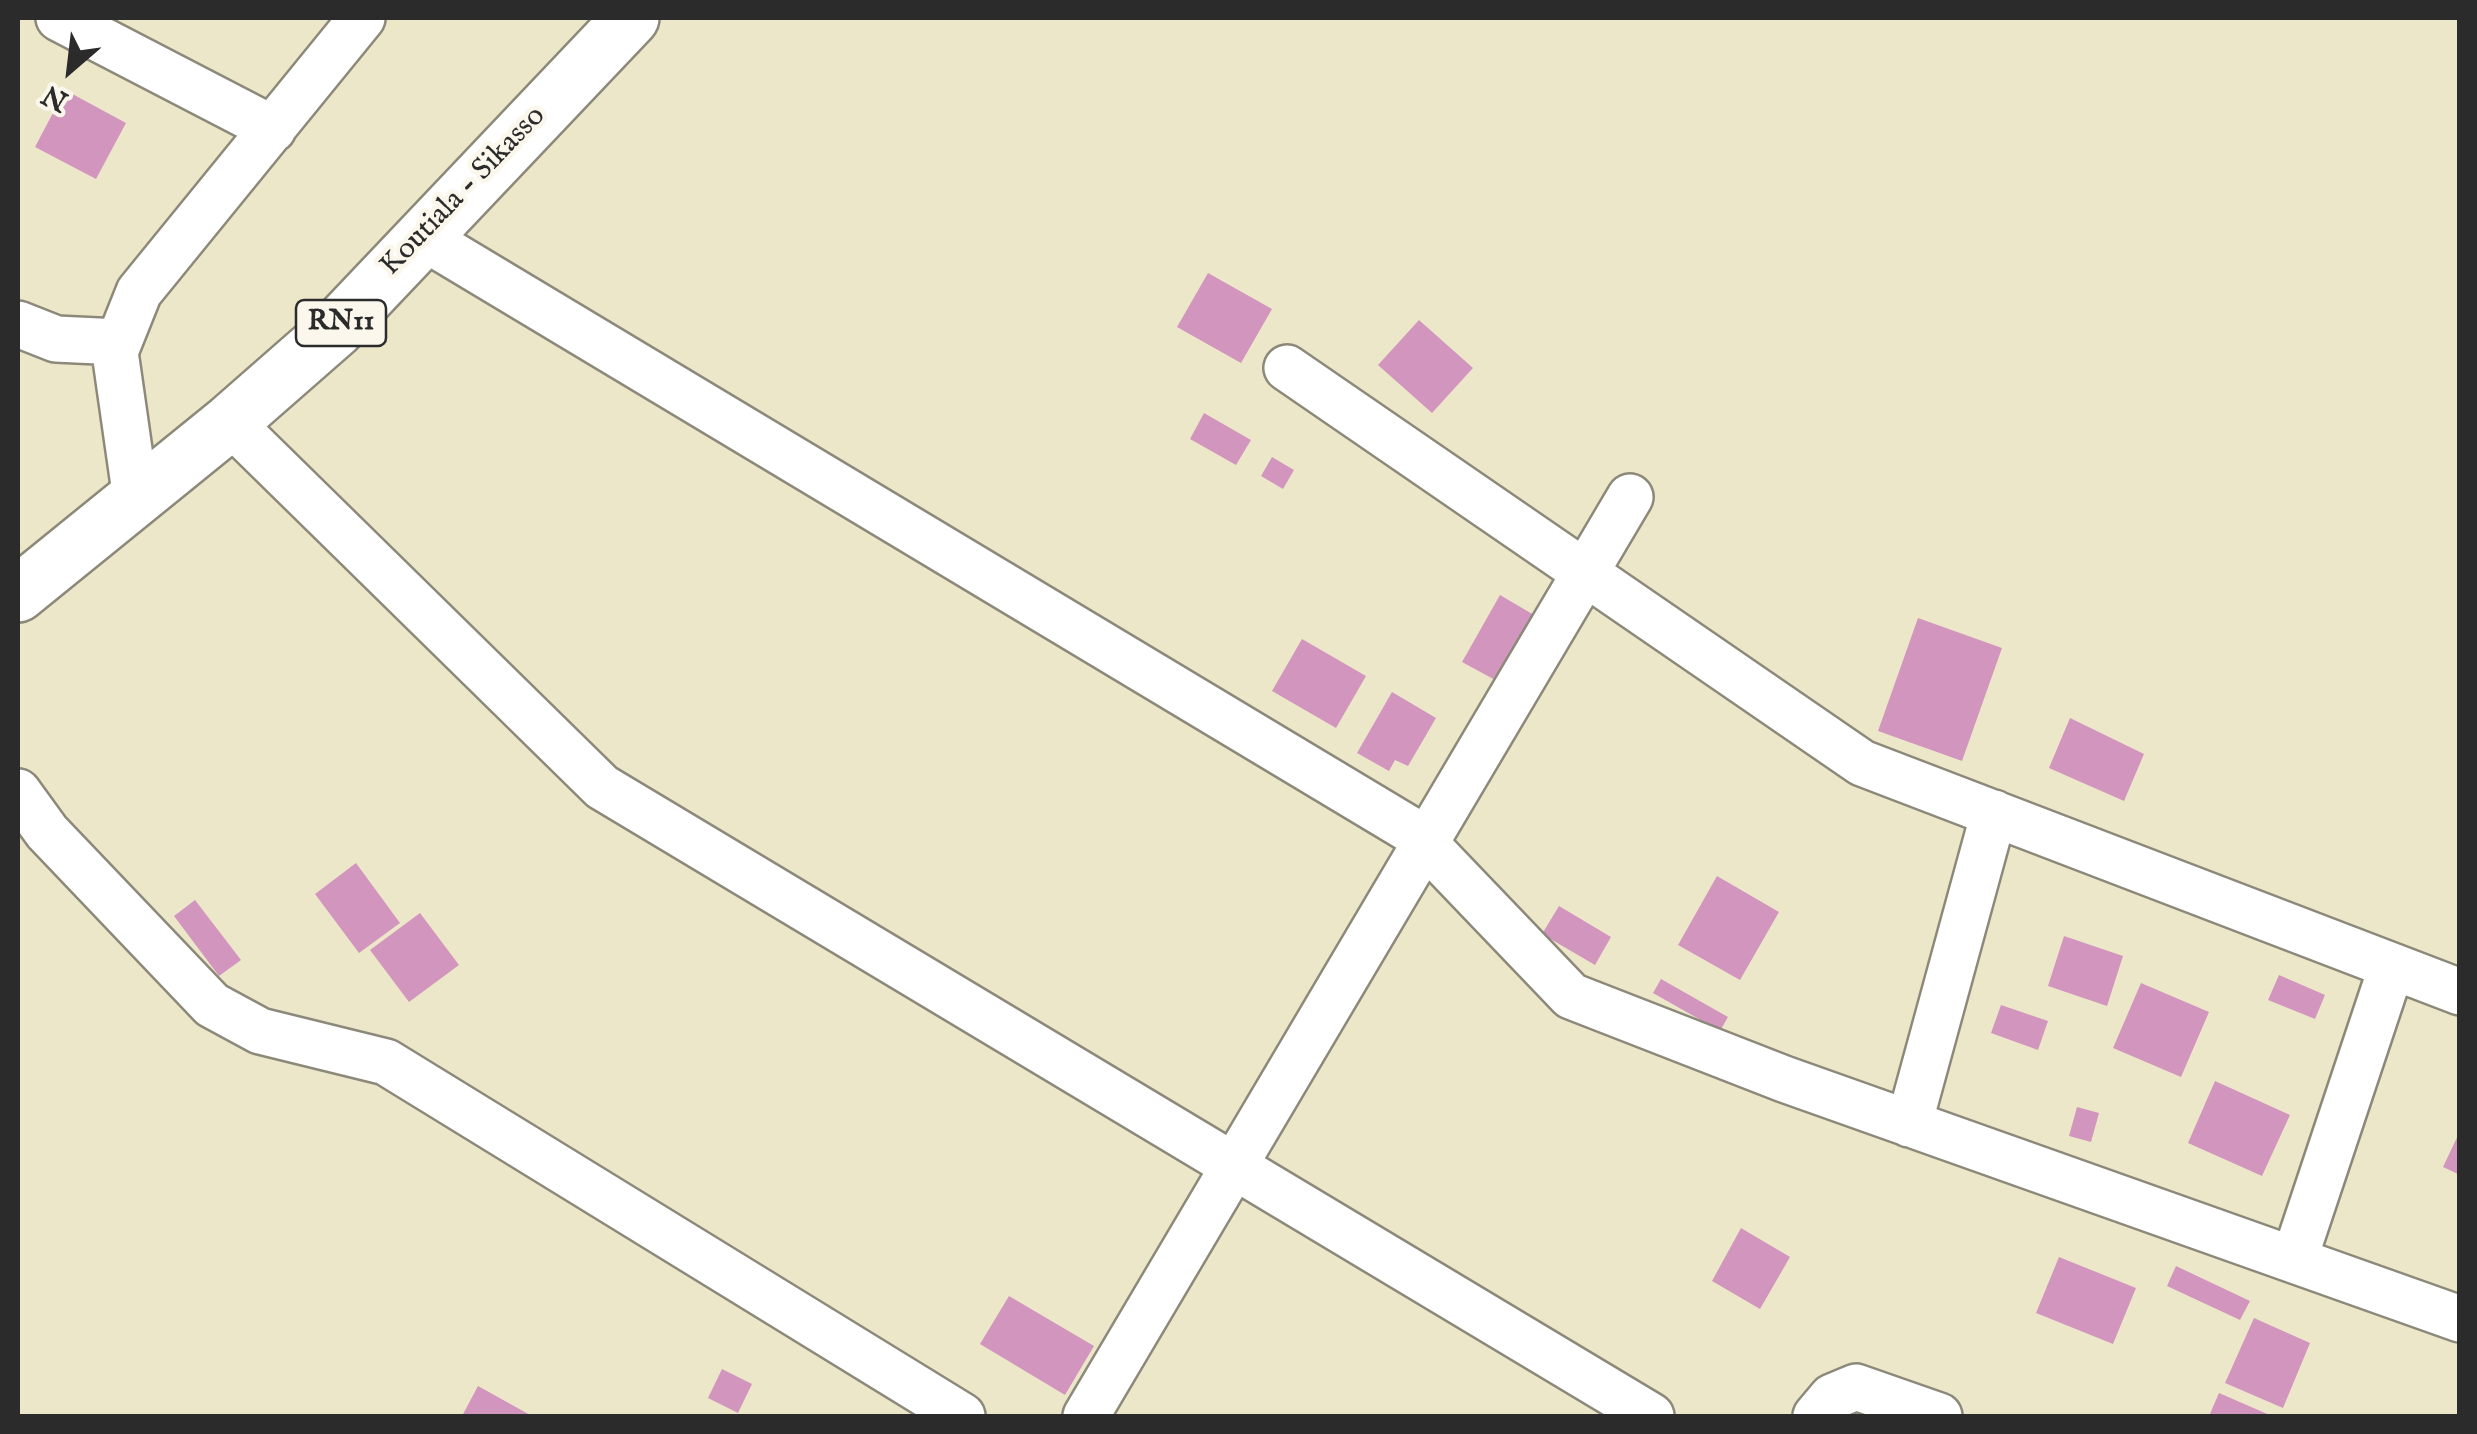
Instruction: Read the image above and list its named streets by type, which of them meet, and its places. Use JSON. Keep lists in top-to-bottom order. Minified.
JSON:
{"streets":{"main road":["Koutiala - Sikasso","RN11"]},"north":"bottom left"}
